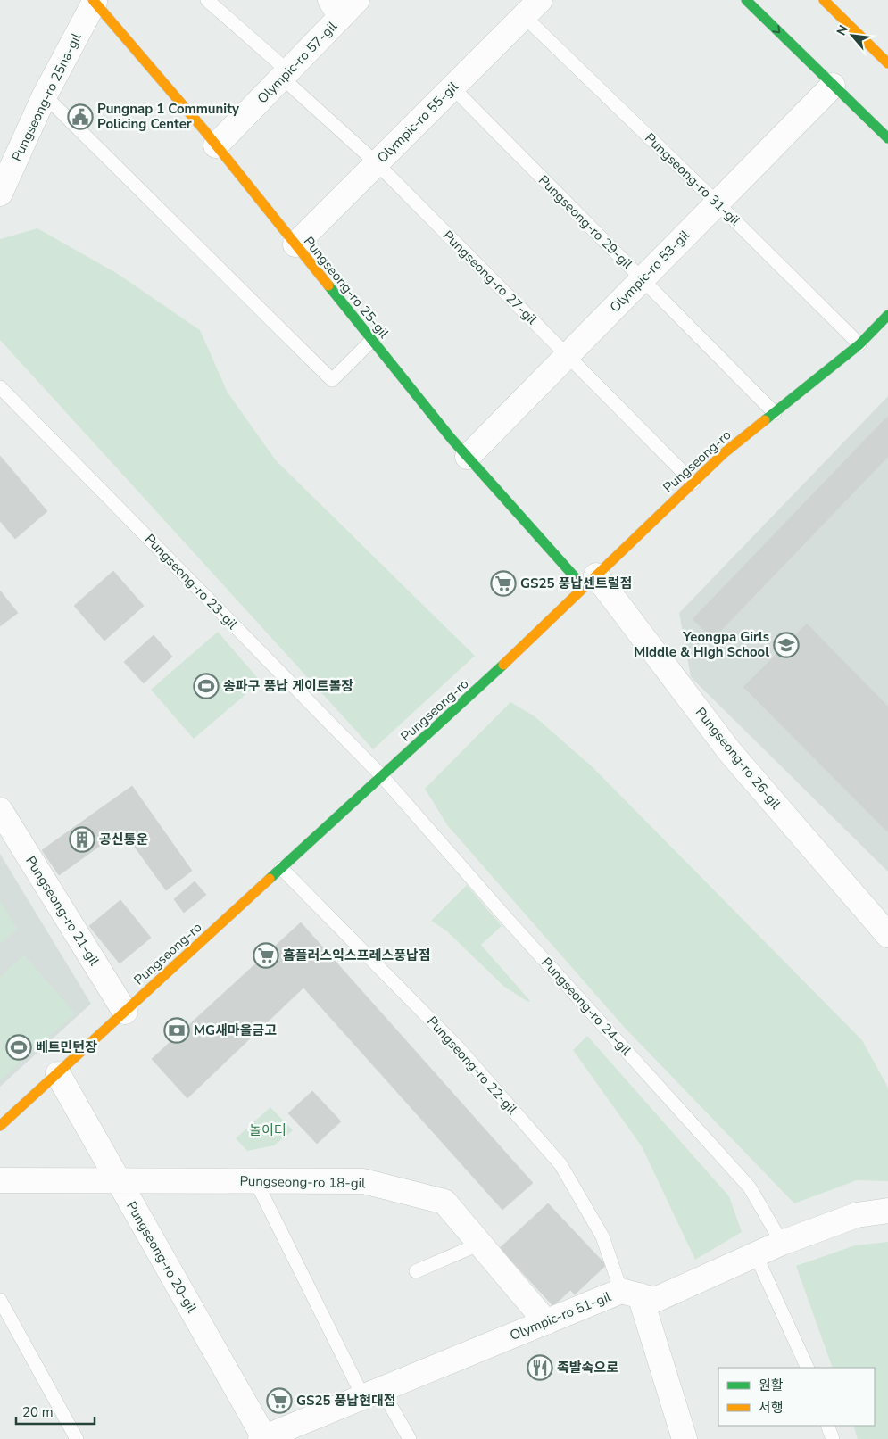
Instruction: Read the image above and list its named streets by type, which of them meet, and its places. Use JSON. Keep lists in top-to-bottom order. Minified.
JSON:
{"streets":{"street":["Olympic-ro 57-gil","Pungseong-ro 25na-gil","Olympic-ro 55-gil","Olympic-ro 53-gil","Pungseong-ro 25-gil","Pungseong-ro","Pungseong-ro 26-gil","Pungseong-ro 21-gil","Pungseong-ro 22-gil","Pungseong-ro 18-gil","Pungseong-ro 20-gil","Olympic-ro 51-gil"],"lane":["Pungseong-ro 31-gil","Pungseong-ro 29-gil","Pungseong-ro 27-gil","Pungseong-ro 23-gil","Pungseong-ro 24-gil"]},"crossings":[["Olympic-ro 57-gil","Pungseong-ro 27-gil"],["Olympic-ro 57-gil","Pungseong-ro 25-gil"],["Pungseong-ro 25na-gil","Pungseong-ro 25-gil"],["Olympic-ro 55-gil","Pungseong-ro 31-gil"],["Olympic-ro 55-gil","Pungseong-ro 29-gil"],["Olympic-ro 55-gil","Pungseong-ro 27-gil"],["Olympic-ro 55-gil","Pungseong-ro 25-gil"],["Pungseong-ro 31-gil","Olympic-ro 53-gil"],["Pungseong-ro 31-gil","Pungseong-ro"],["Pungseong-ro 29-gil","Olympic-ro 53-gil"],["Pungseong-ro 29-gil","Pungseong-ro"],["Olympic-ro 53-gil","Pungseong-ro 27-gil"],["Olympic-ro 53-gil","Pungseong-ro 25-gil"],["Pungseong-ro 27-gil","Pungseong-ro"],["Pungseong-ro 25-gil","Pungseong-ro"],["Pungseong-ro 25-gil","Pungseong-ro 26-gil"],["Pungseong-ro","Pungseong-ro 23-gil"],["Pungseong-ro","Pungseong-ro 26-gil"],["Pungseong-ro","Pungseong-ro 21-gil"],["Pungseong-ro","Pungseong-ro 24-gil"],["Pungseong-ro","Pungseong-ro 22-gil"],["Pungseong-ro","Pungseong-ro 20-gil"],["Pungseong-ro 23-gil","Pungseong-ro 24-gil"],["Pungseong-ro 24-gil","Olympic-ro 51-gil"],["Pungseong-ro 22-gil","Olympic-ro 51-gil"],["Pungseong-ro 18-gil","Pungseong-ro 20-gil"],["Pungseong-ro 18-gil","Olympic-ro 51-gil"],["Pungseong-ro 20-gil","Olympic-ro 51-gil"]],"parks":["놀이터"],"places":{"public building":["Pungnap 1 Community Policing Center"],"supermarket":["GS25 풍납센트럴점","홈플러스익스프레스풍납점","GS25 풍납현대점"],"school or university":["Yeongpa Girls Middle & HIgh School"],"sports":["송파구 풍납 게이트볼장","베트민턴장"],"building":["공신통운"],"bank":["MG새마을금고"],"restaurant":["족발속으로"]},"legend":["원활","서행"],"scale_bar":"20 m","north":"top left"}
